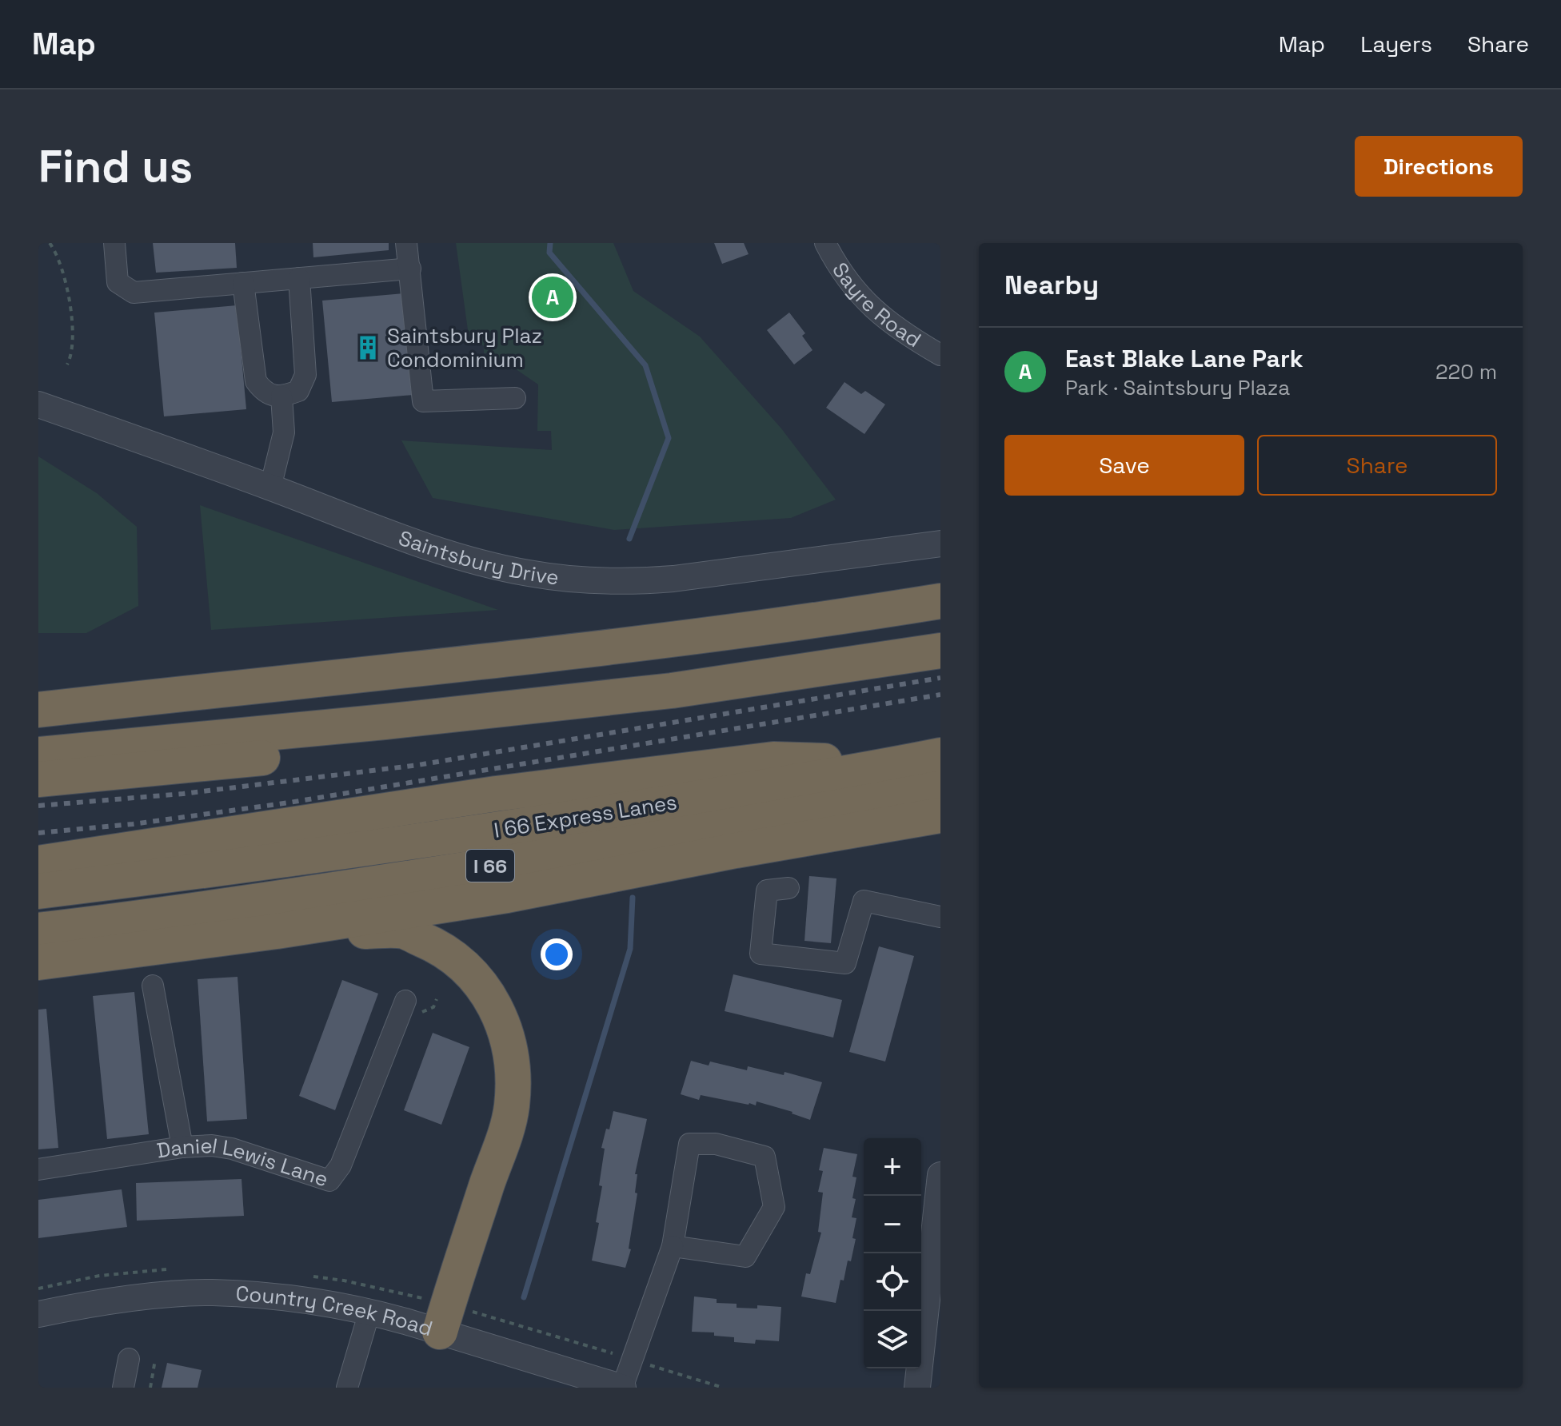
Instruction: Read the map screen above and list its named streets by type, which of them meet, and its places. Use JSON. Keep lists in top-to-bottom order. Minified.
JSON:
{"streets":{"highway":["I 66 Express Lanes","I 66"],"street":["Sayre Road","Saintsbury Drive","Daniel Lewis Lane","Country Creek Road"]},"places":{"building":["Saintsbury Plaz Condominium"]},"page":{"header":"Map","nav":["Map","Layers","Share"],"buttons":["Directions",["Save","Share"]],"title":"Find us","heading":"Nearby","pins":"A","list":[{"mark":"A","name":"East Blake Lane Park","note":"Park · Saintsbury Plaza","value":"220 m"}],"map_buttons":["+","−"]}}
